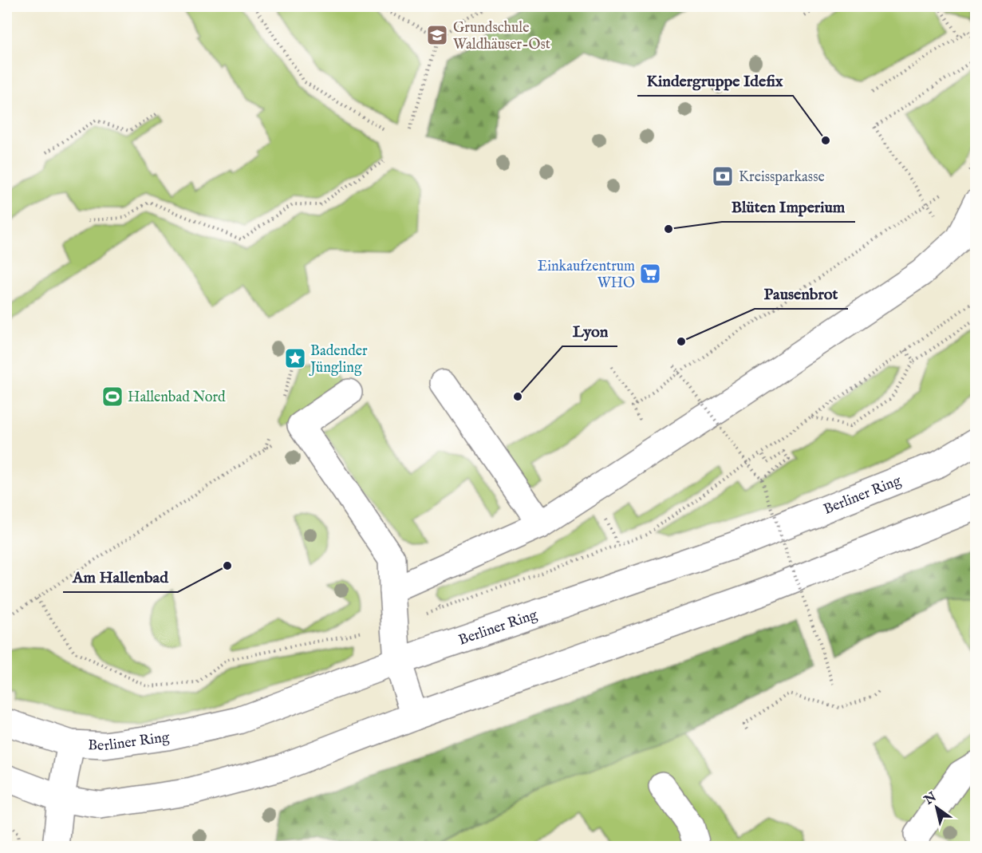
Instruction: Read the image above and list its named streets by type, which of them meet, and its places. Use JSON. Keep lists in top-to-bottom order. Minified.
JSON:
{"streets":{"street":["Berliner Ring"]},"places":{"school or university":["Grundschule Waldhäuser-Ost"],"other":["Kindergruppe Idefix","Blüten Imperium","Pausenbrot","Lyon","Am Hallenbad"],"bank":["Kreissparkasse"],"supermarket":["Einkaufzentrum WHO"],"place":["Badender Jüngling"],"sports":["Hallenbad Nord"]},"north":"top left"}
